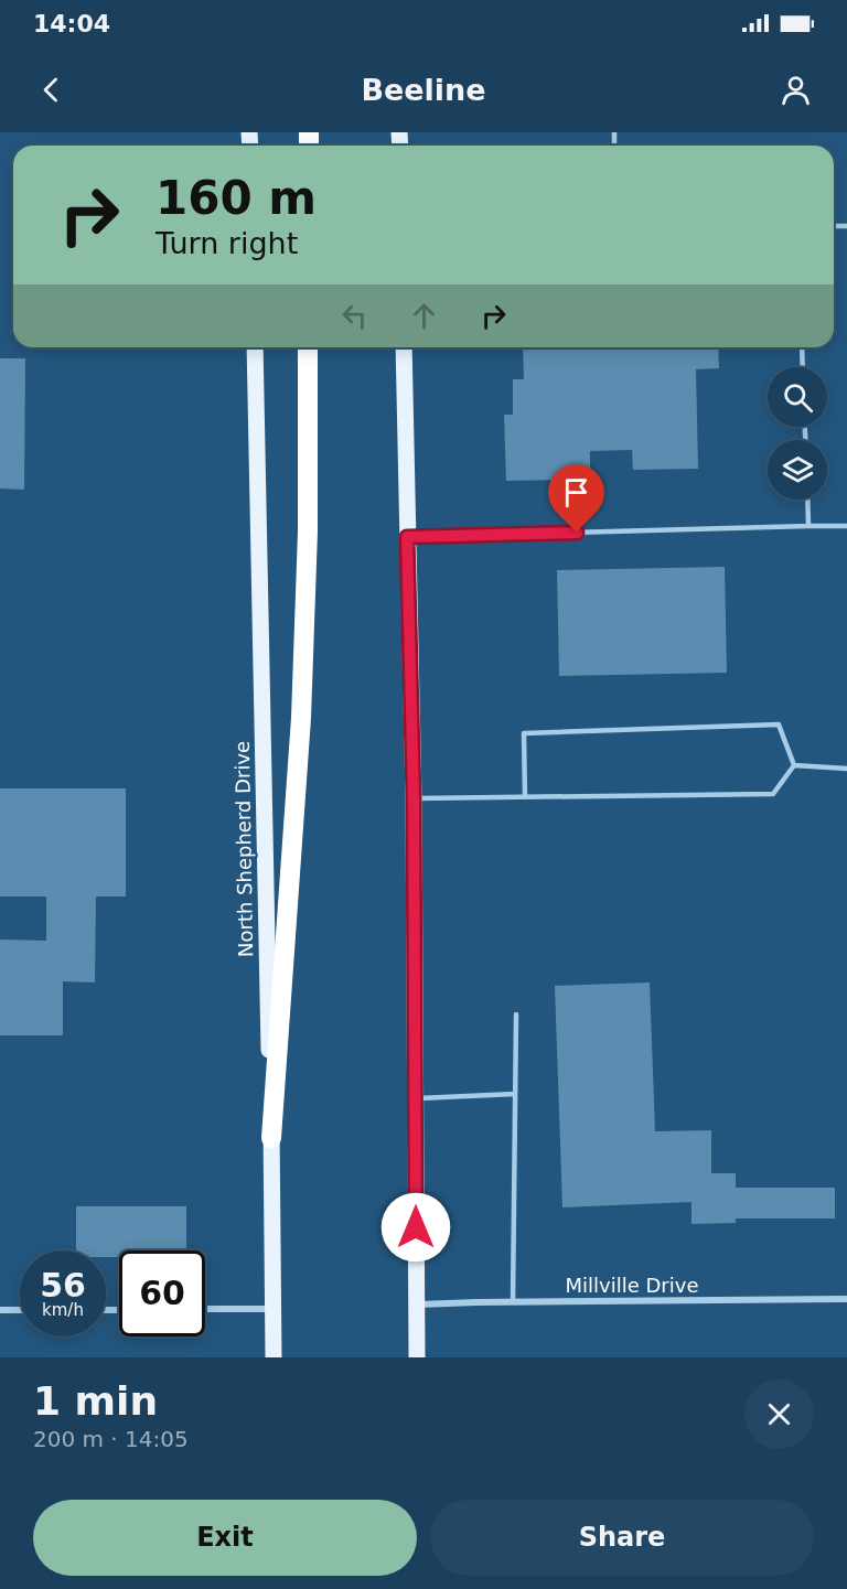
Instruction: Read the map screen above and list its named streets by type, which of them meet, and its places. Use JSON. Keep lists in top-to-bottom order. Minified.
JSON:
{"streets":{"main road":["North Shepherd Drive"],"street":["Millville Drive"]},"page":{"status":"14:04","header":"Beeline","turn":["160 m","Turn right"],"speed":"56 km/h","limit":"60","heading":["1 min","200 m · 14:05"],"buttons":["Exit","Share"]}}
